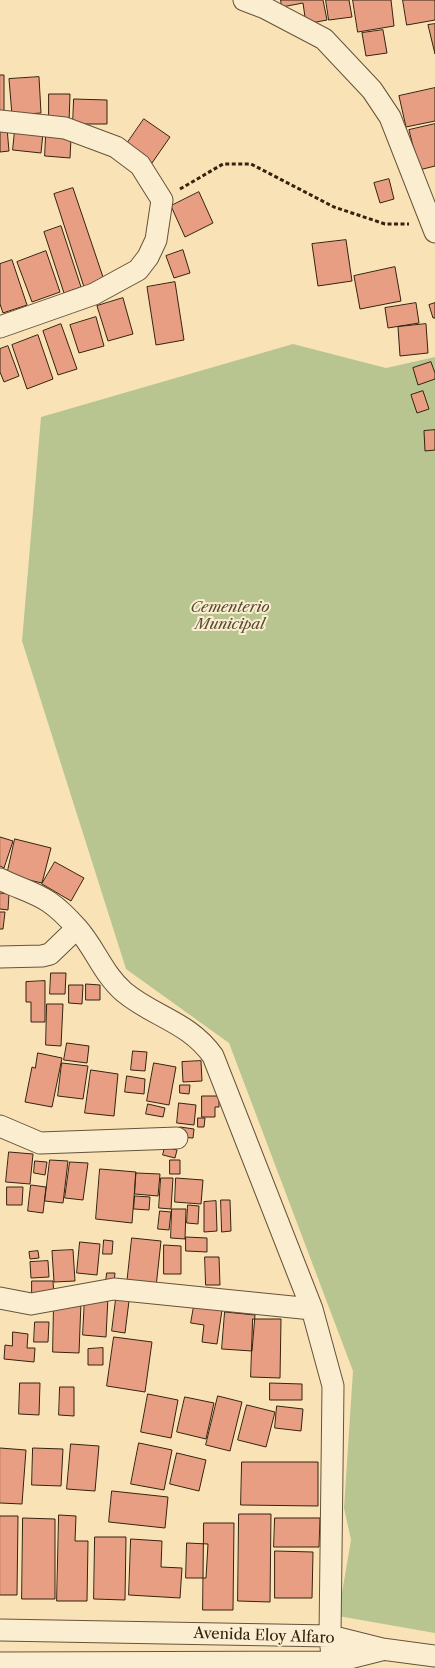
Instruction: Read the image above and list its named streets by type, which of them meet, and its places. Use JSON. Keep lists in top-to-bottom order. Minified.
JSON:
{"streets":{"street":["Avenida Eloy Alfaro"]},"parks":["Cementerio Municipal"]}
